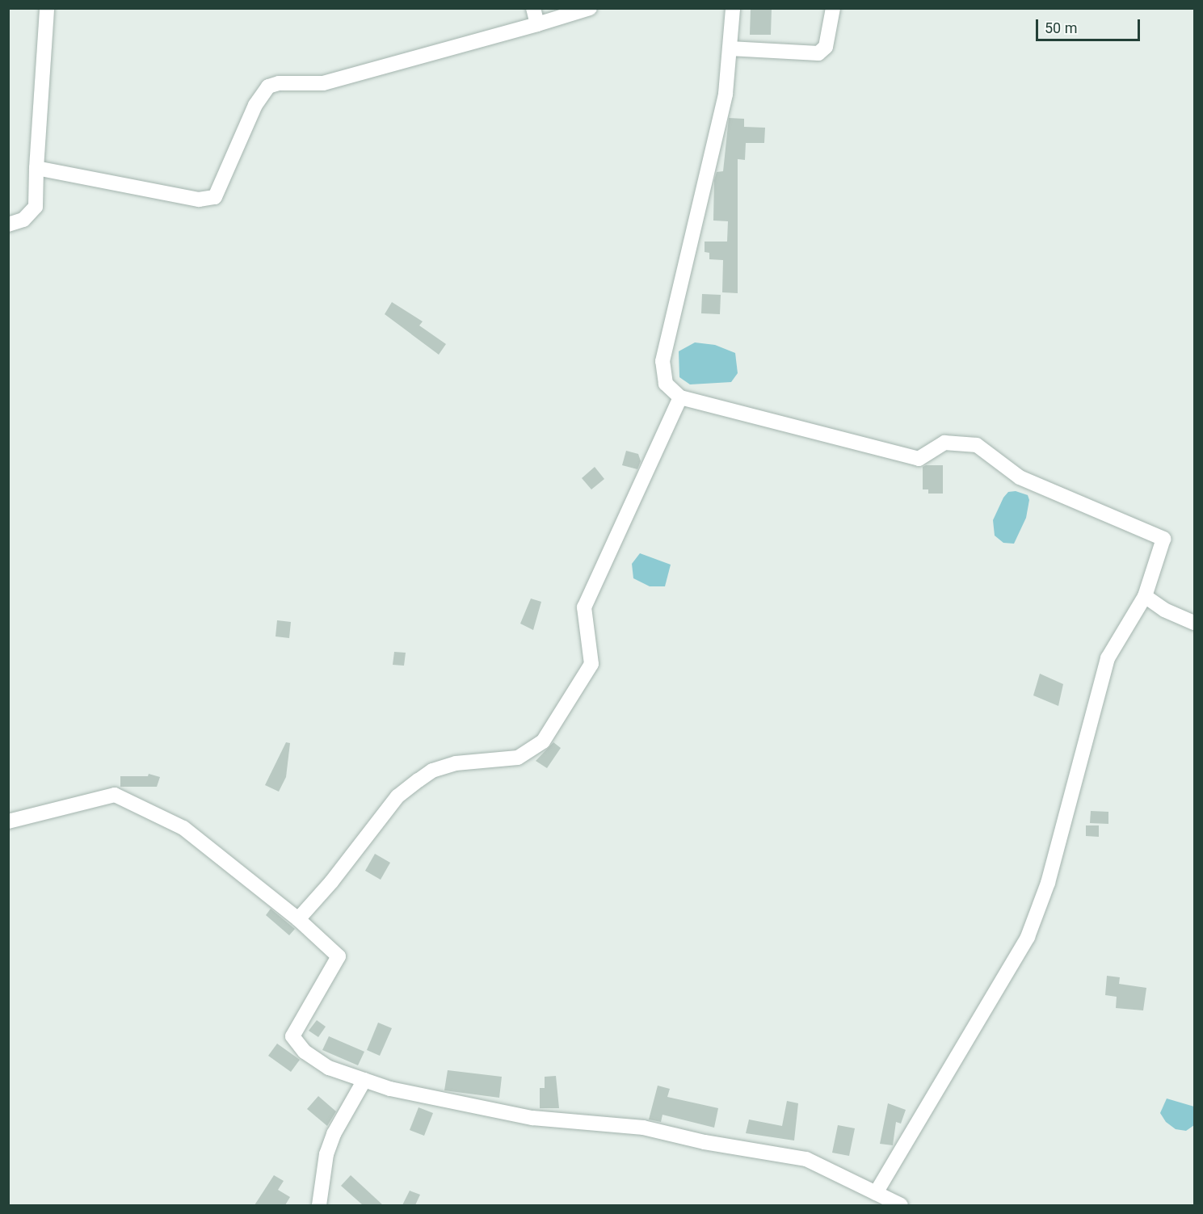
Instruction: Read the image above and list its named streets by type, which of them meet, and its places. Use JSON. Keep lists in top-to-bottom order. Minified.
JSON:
{"scale_bar":"50 m"}
